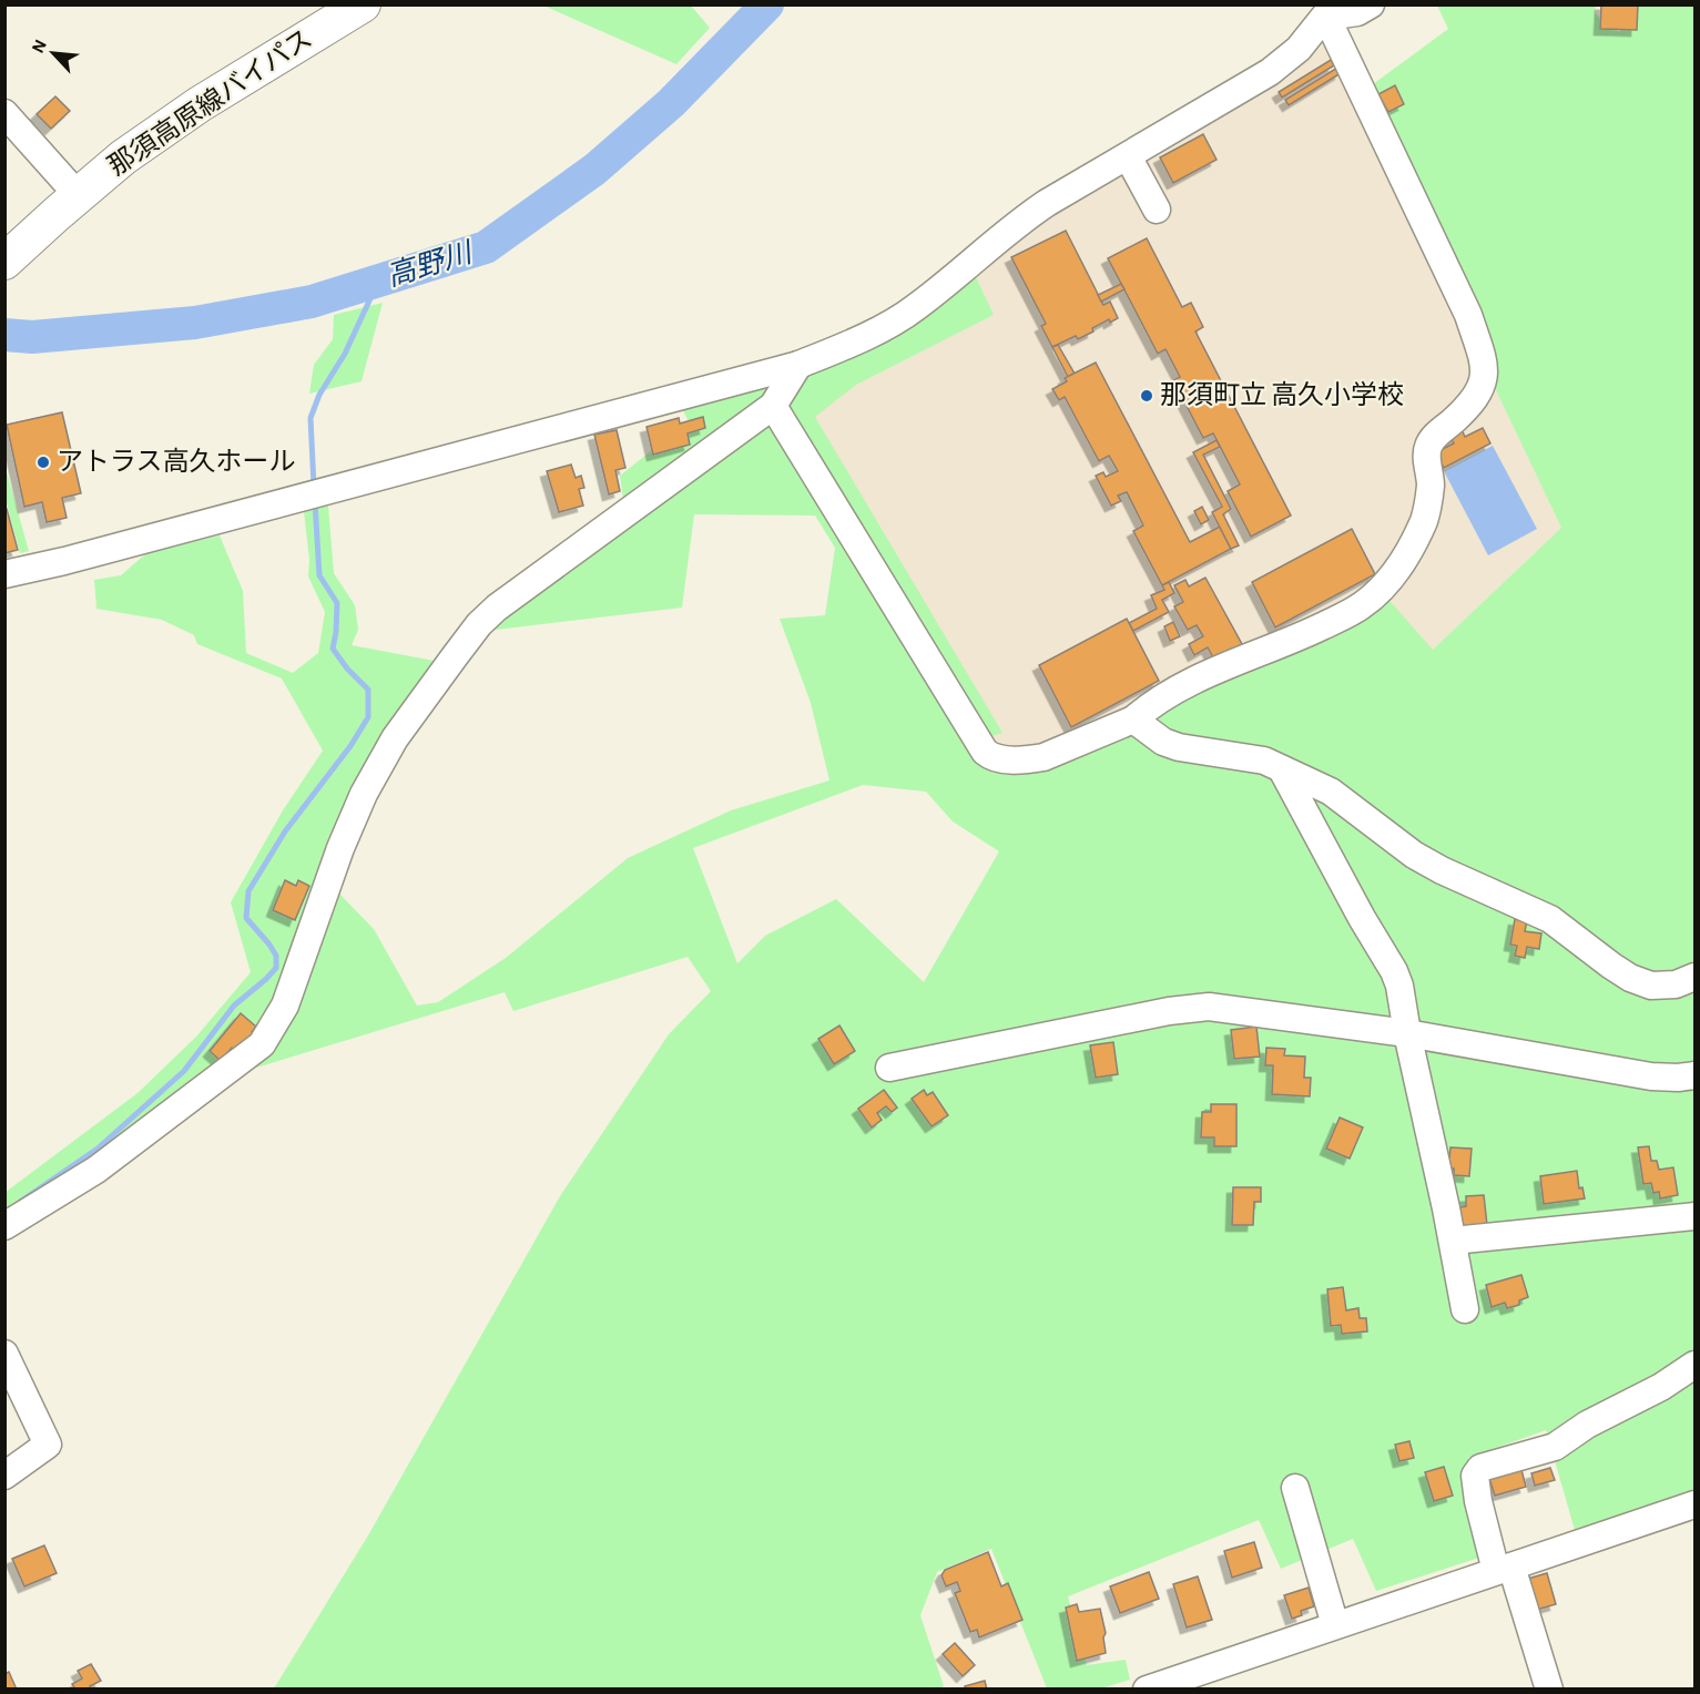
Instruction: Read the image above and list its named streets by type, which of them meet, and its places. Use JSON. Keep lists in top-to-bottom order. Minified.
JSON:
{"streets":{"main road":["那須高原線バイパス"]},"water":["高野川"],"places":["那須町立 高久小学校","アトラス高久ホール"],"north":"top left"}
